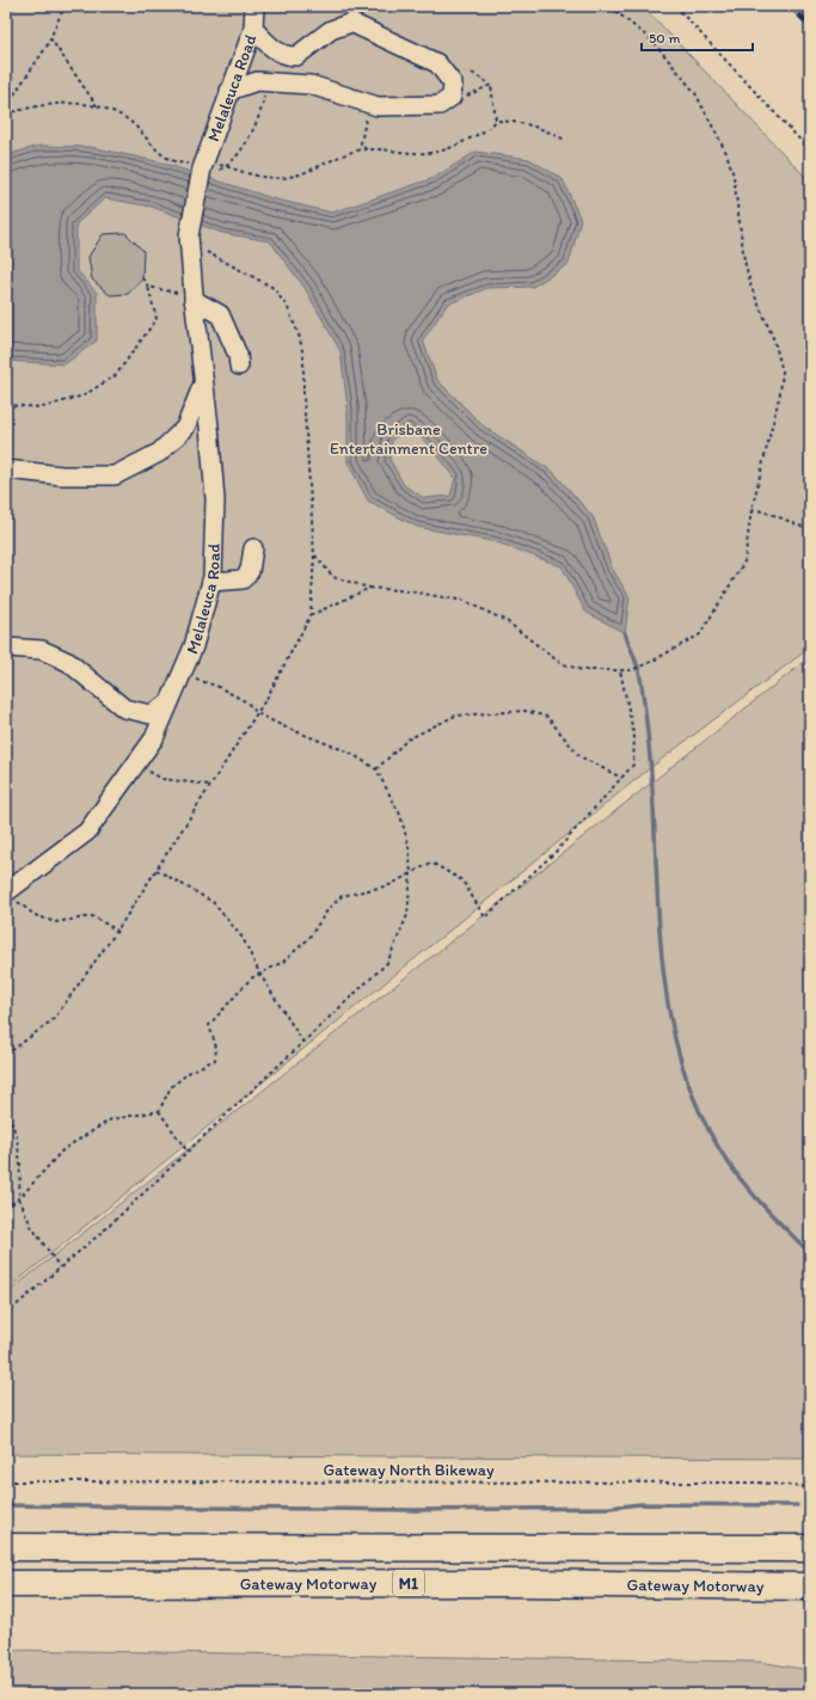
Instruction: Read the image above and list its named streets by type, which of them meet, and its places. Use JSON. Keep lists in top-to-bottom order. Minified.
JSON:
{"streets":{"highway":["Gateway Motorway","M1"],"street":["Melaleuca Road"],"path":["Gateway North Bikeway"]},"parks":["Brisbane Entertainment Centre"],"scale_bar":"50 m"}
